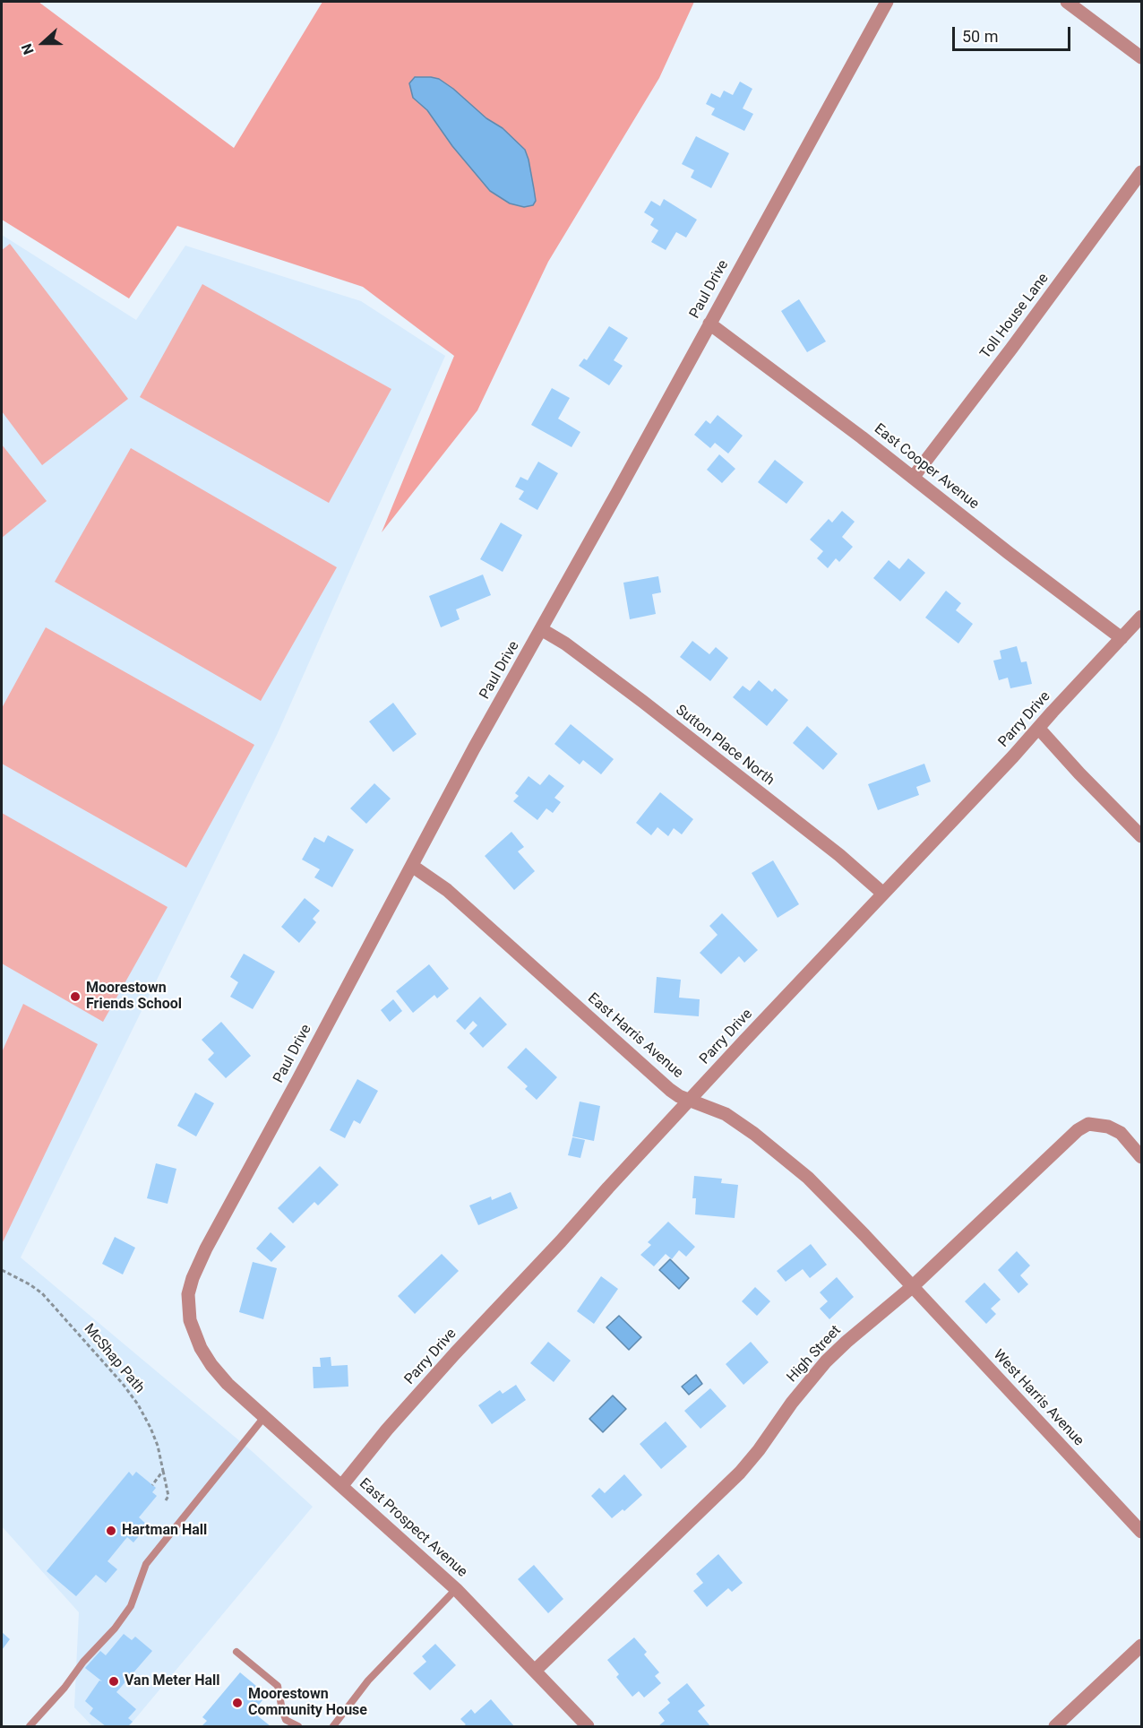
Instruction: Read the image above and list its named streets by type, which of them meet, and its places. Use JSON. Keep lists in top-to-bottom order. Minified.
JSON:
{"streets":{"street":["Paul Drive","Toll House Lane","East Cooper Avenue","Parry Drive","Sutton Place North","East Harris Avenue","High Street","West Harris Avenue","East Prospect Avenue"],"path":["McShap Path"]},"crossings":[["Paul Drive","East Cooper Avenue"],["Paul Drive","Sutton Place North"],["Paul Drive","East Harris Avenue"],["Paul Drive","East Prospect Avenue"],["Toll House Lane","East Cooper Avenue"],["East Cooper Avenue","Parry Drive"],["Parry Drive","Sutton Place North"],["Parry Drive","East Harris Avenue"],["Parry Drive","East Prospect Avenue"],["East Harris Avenue","High Street"],["East Harris Avenue","West Harris Avenue"],["High Street","West Harris Avenue"],["High Street","East Prospect Avenue"]],"places":["Moorestown Friends School","Hartman Hall","Van Meter Hall","Moorestown Community House"],"scale_bar":"50 m","north":"left"}
